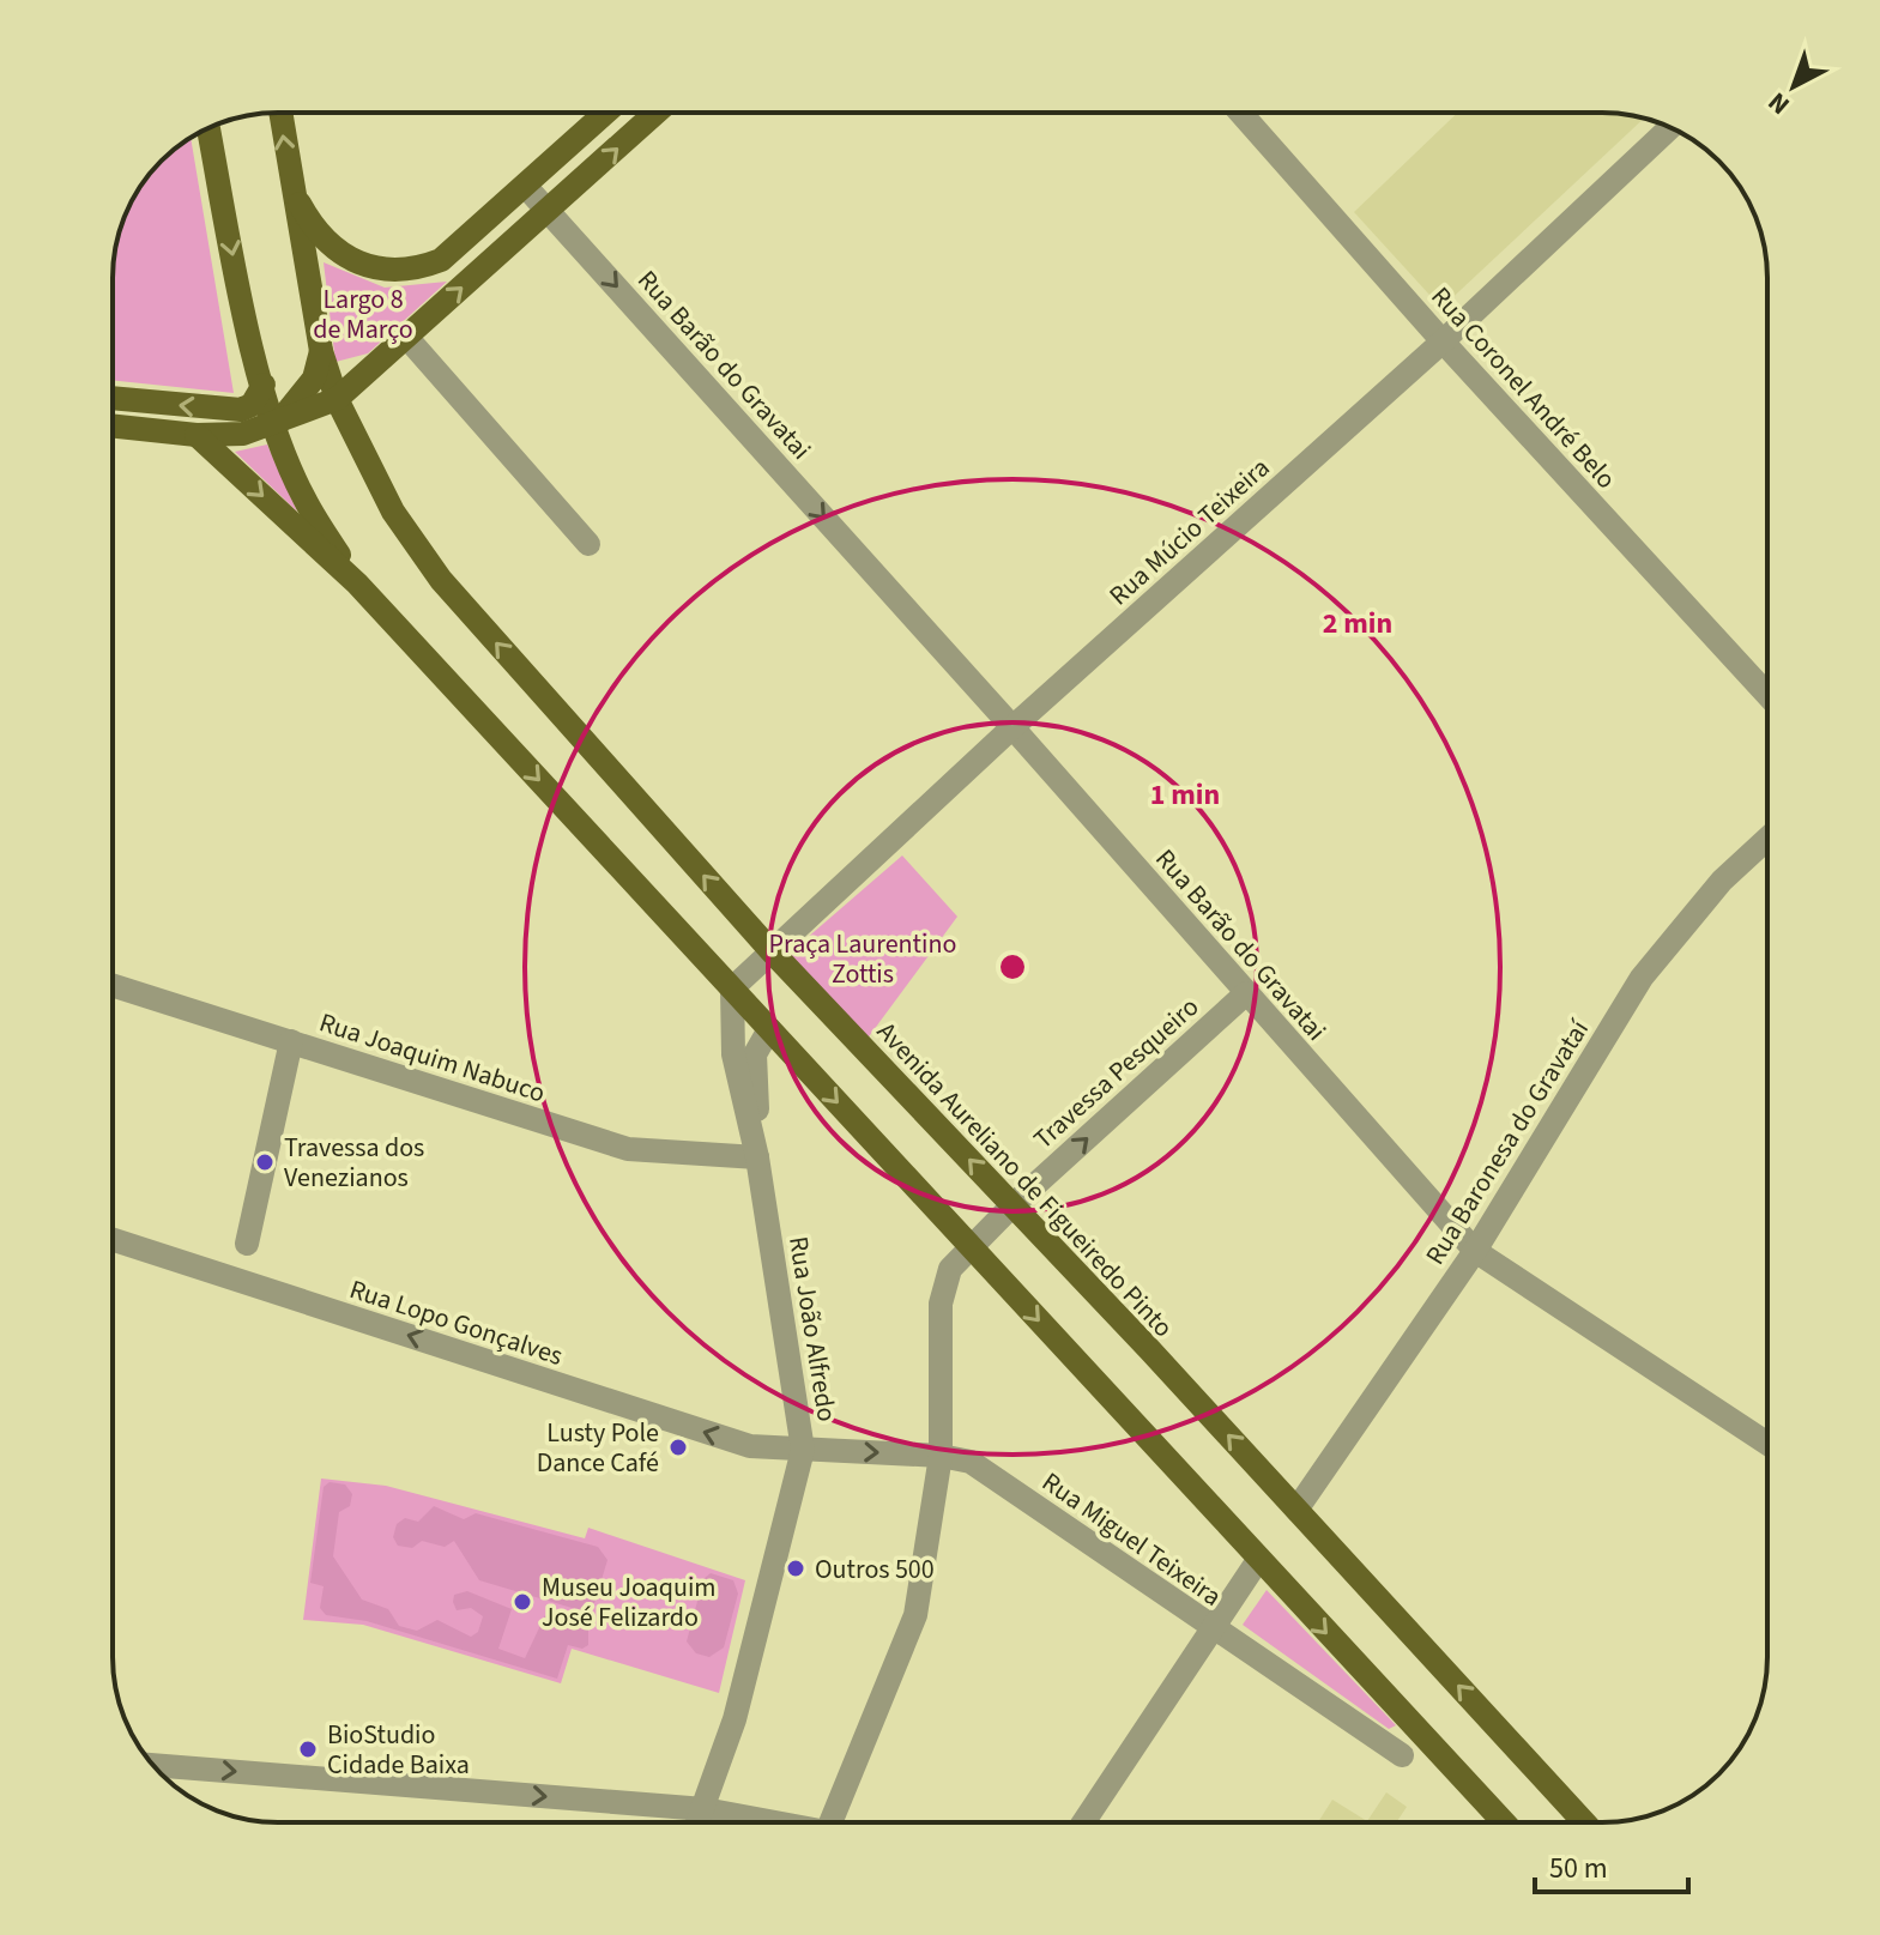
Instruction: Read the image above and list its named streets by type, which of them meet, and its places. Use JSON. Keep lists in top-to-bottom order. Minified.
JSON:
{"streets":{"main road":["Avenida Aureliano de Figueiredo Pinto"],"street":["Rua Barão do Gravatai","Rua Coronel André Belo","Rua Múcio Teixeira","Rua Joaquim Nabuco","Travessa Pesqueiro","Rua Baronesa do Gravataí","Rua Lopo Gonçalves","Rua João Alfredo","Rua Miguel Teixeira"]},"crossings":[["Rua Barão do Gravatai","Rua Múcio Teixeira"],["Rua Barão do Gravatai","Travessa Pesqueiro"],["Rua Barão do Gravatai","Rua Baronesa do Gravataí"],["Rua Coronel André Belo","Rua Múcio Teixeira"],["Rua Múcio Teixeira","Avenida Aureliano de Figueiredo Pinto"],["Rua Múcio Teixeira","Rua João Alfredo"],["Rua Joaquim Nabuco","Rua João Alfredo"],["Travessa Pesqueiro","Avenida Aureliano de Figueiredo Pinto"],["Travessa Pesqueiro","Rua Miguel Teixeira"],["Rua Baronesa do Gravataí","Avenida Aureliano de Figueiredo Pinto"],["Rua Lopo Gonçalves","Rua João Alfredo"],["Rua Lopo Gonçalves","Rua Miguel Teixeira"],["Rua João Alfredo","Rua Miguel Teixeira"]],"one_way":["Rua Lopo Gonçalves"],"parks":["Largo 8 de Março","Praça Laurentino Zottis"],"places":["Travessa dos Venezianos","Lusty Pole Dance Café","Outros 500","Museu Joaquim José Felizardo","BioStudio Cidade Baixa"],"scale_bar":"50 m","north":"bottom left","rings":["2 min","1 min"]}
